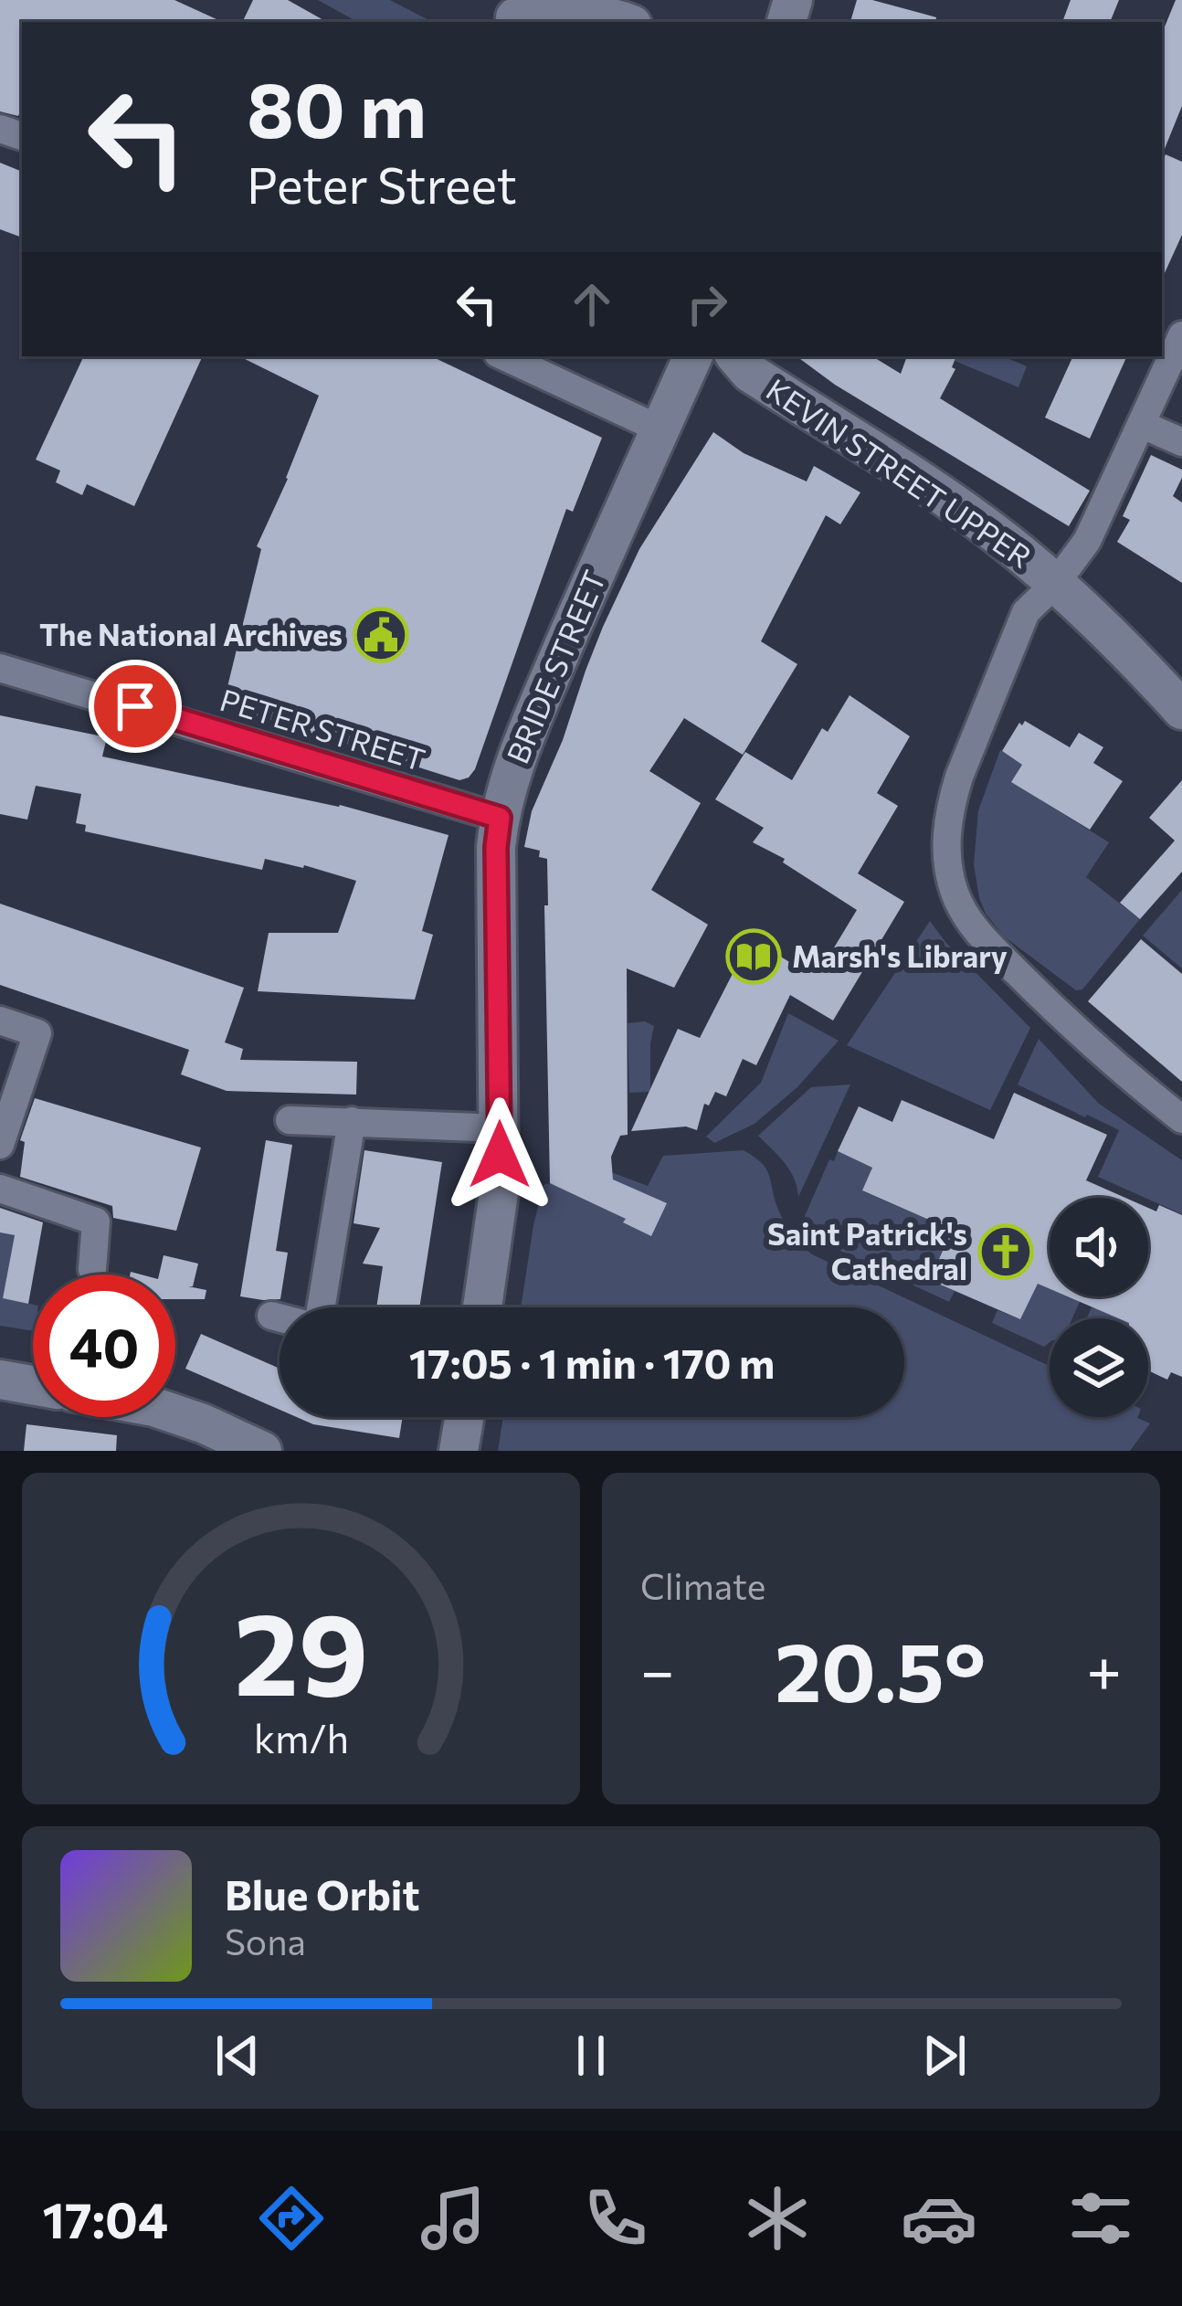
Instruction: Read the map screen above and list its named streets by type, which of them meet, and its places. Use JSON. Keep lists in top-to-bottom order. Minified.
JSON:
{"streets":{"street":["KEVIN STREET UPPER","BRIDE STREET","PETER STREET"]},"crossings":[["BRIDE STREET","PETER STREET"]],"places":{"public building":["The National Archives"],"library":["Marsh's Library"],"church":["Saint Patrick's Cathedral"]},"page":{"turn":["80 m","Peter Street"],"limit":"40","trip":"17:05 · 1 min · 170 m","tile":"Climate","heat":["−","20.5°","+"],"song":["Blue Orbit","Sona"],"tabs":"17:04","gauge":["29","km/h"]}}
